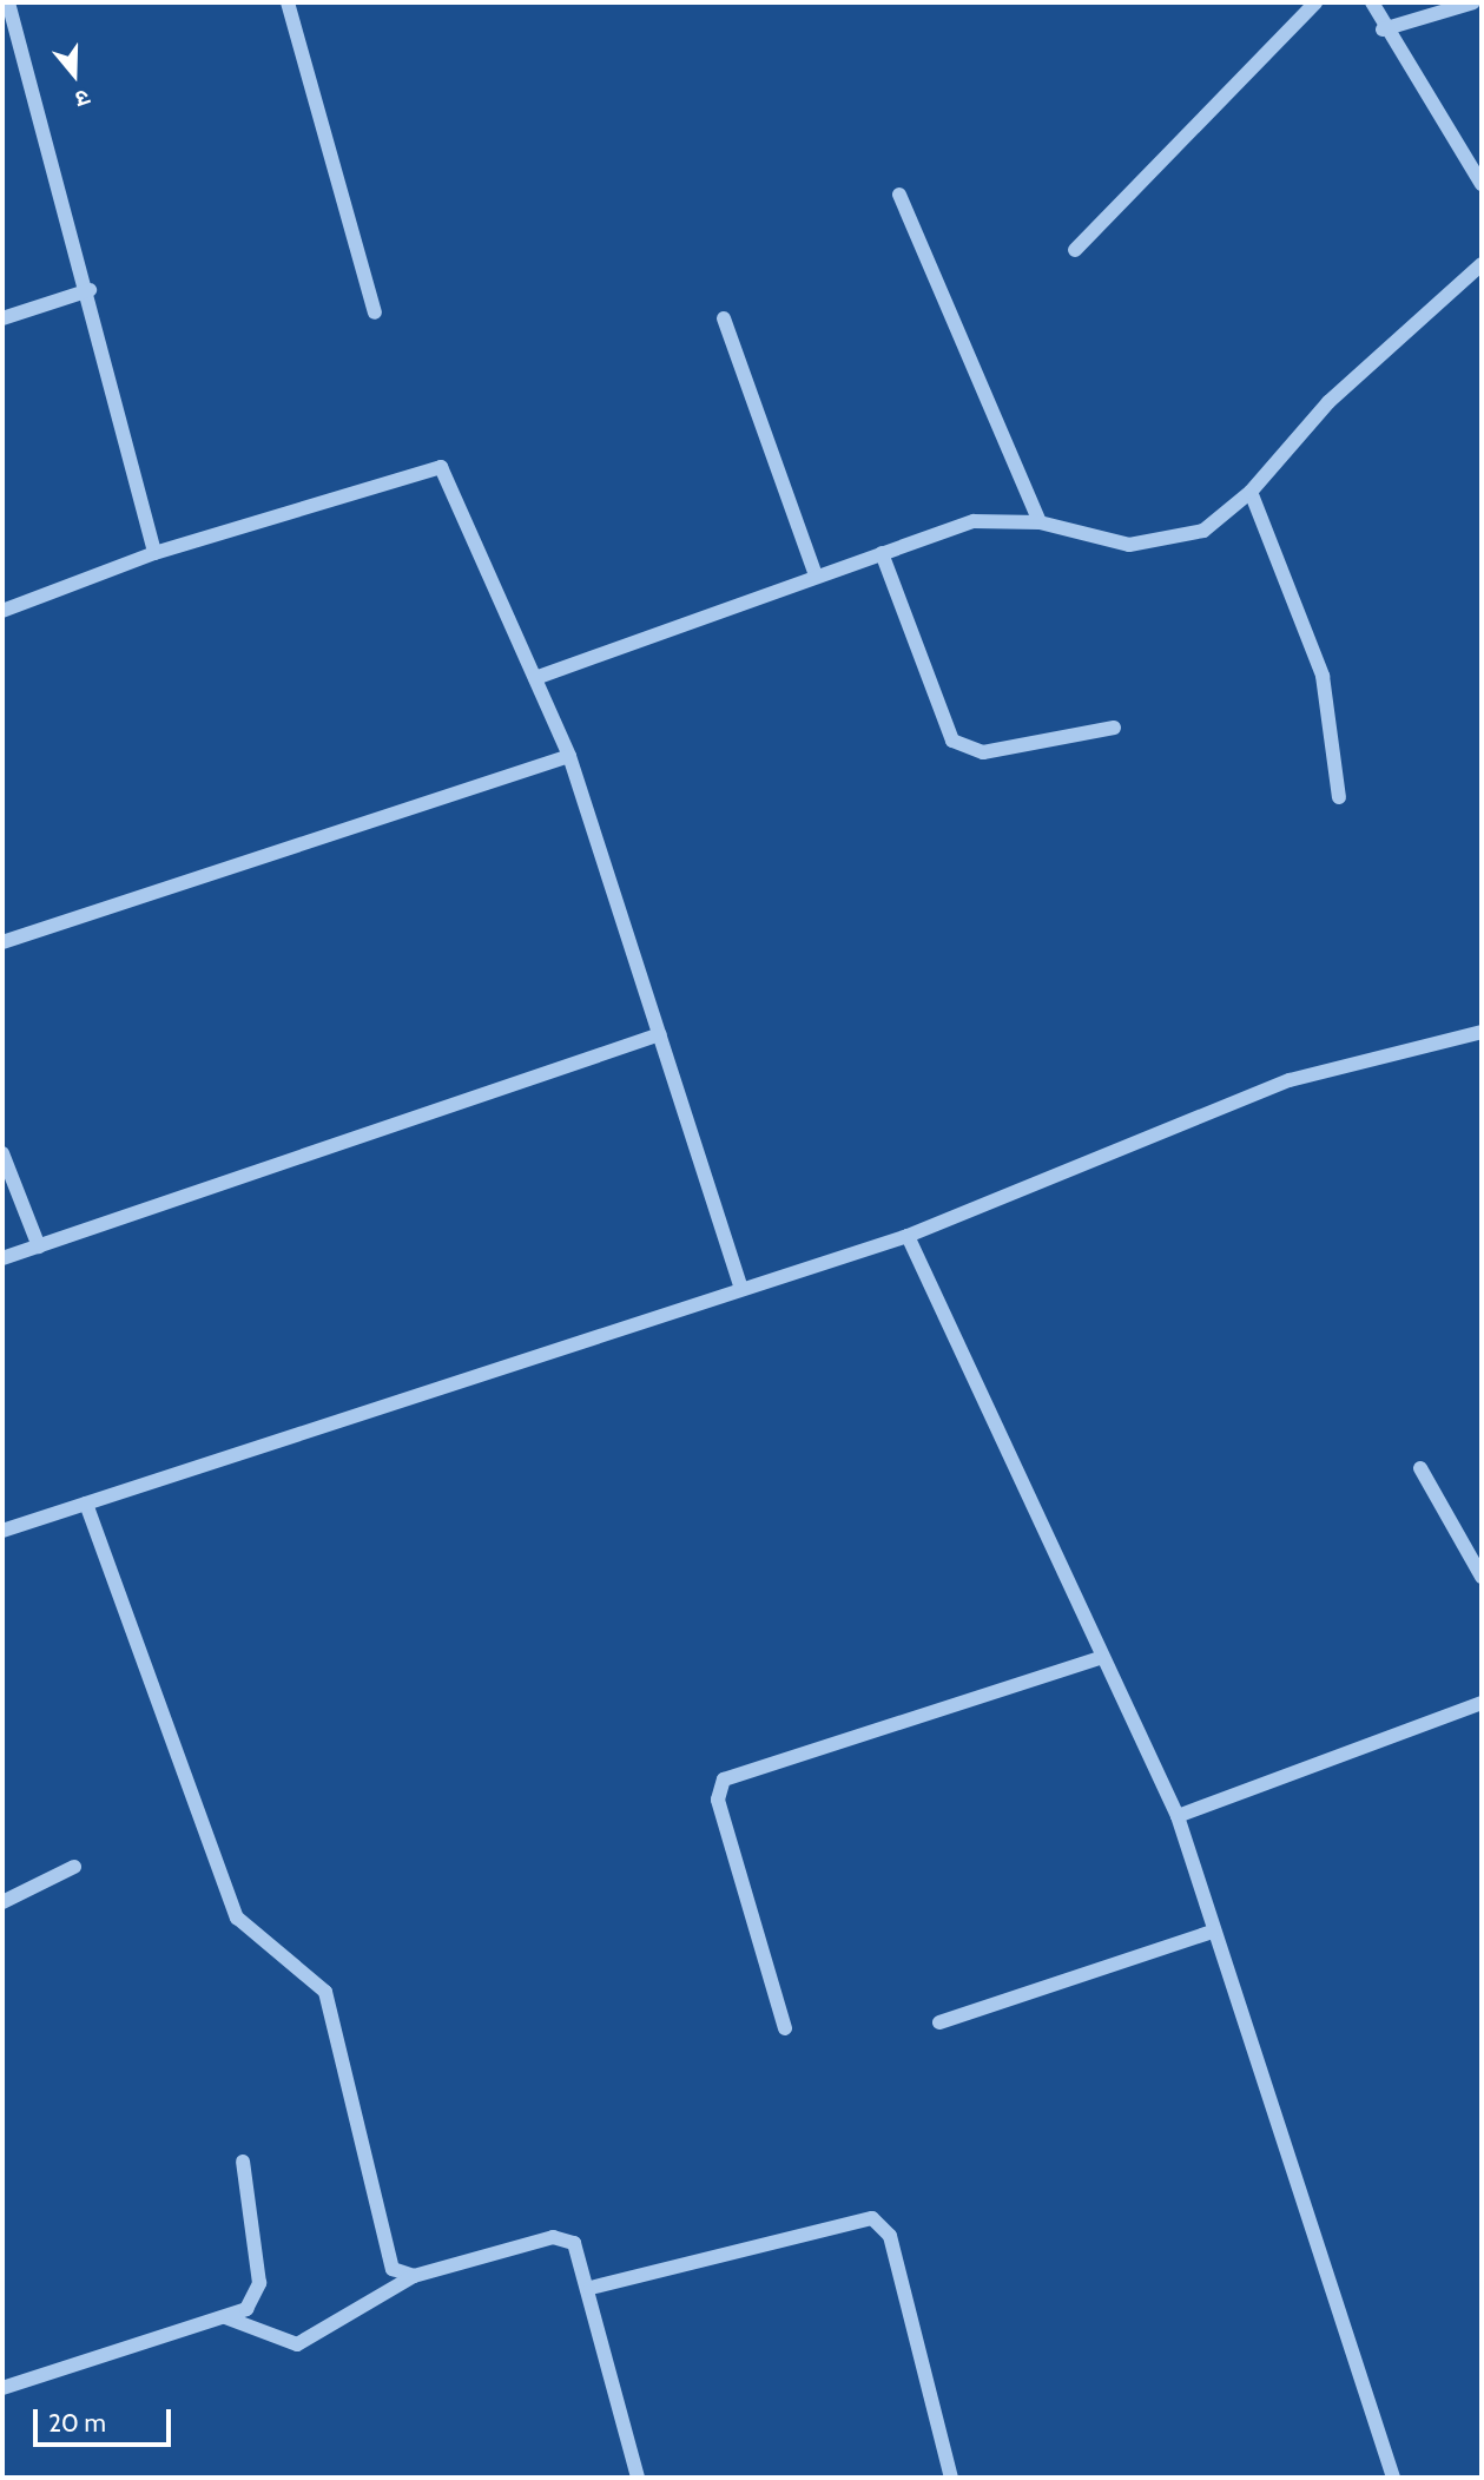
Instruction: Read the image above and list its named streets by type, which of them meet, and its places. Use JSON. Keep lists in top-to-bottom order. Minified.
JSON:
{"scale_bar":"20 m","north":"bottom"}
